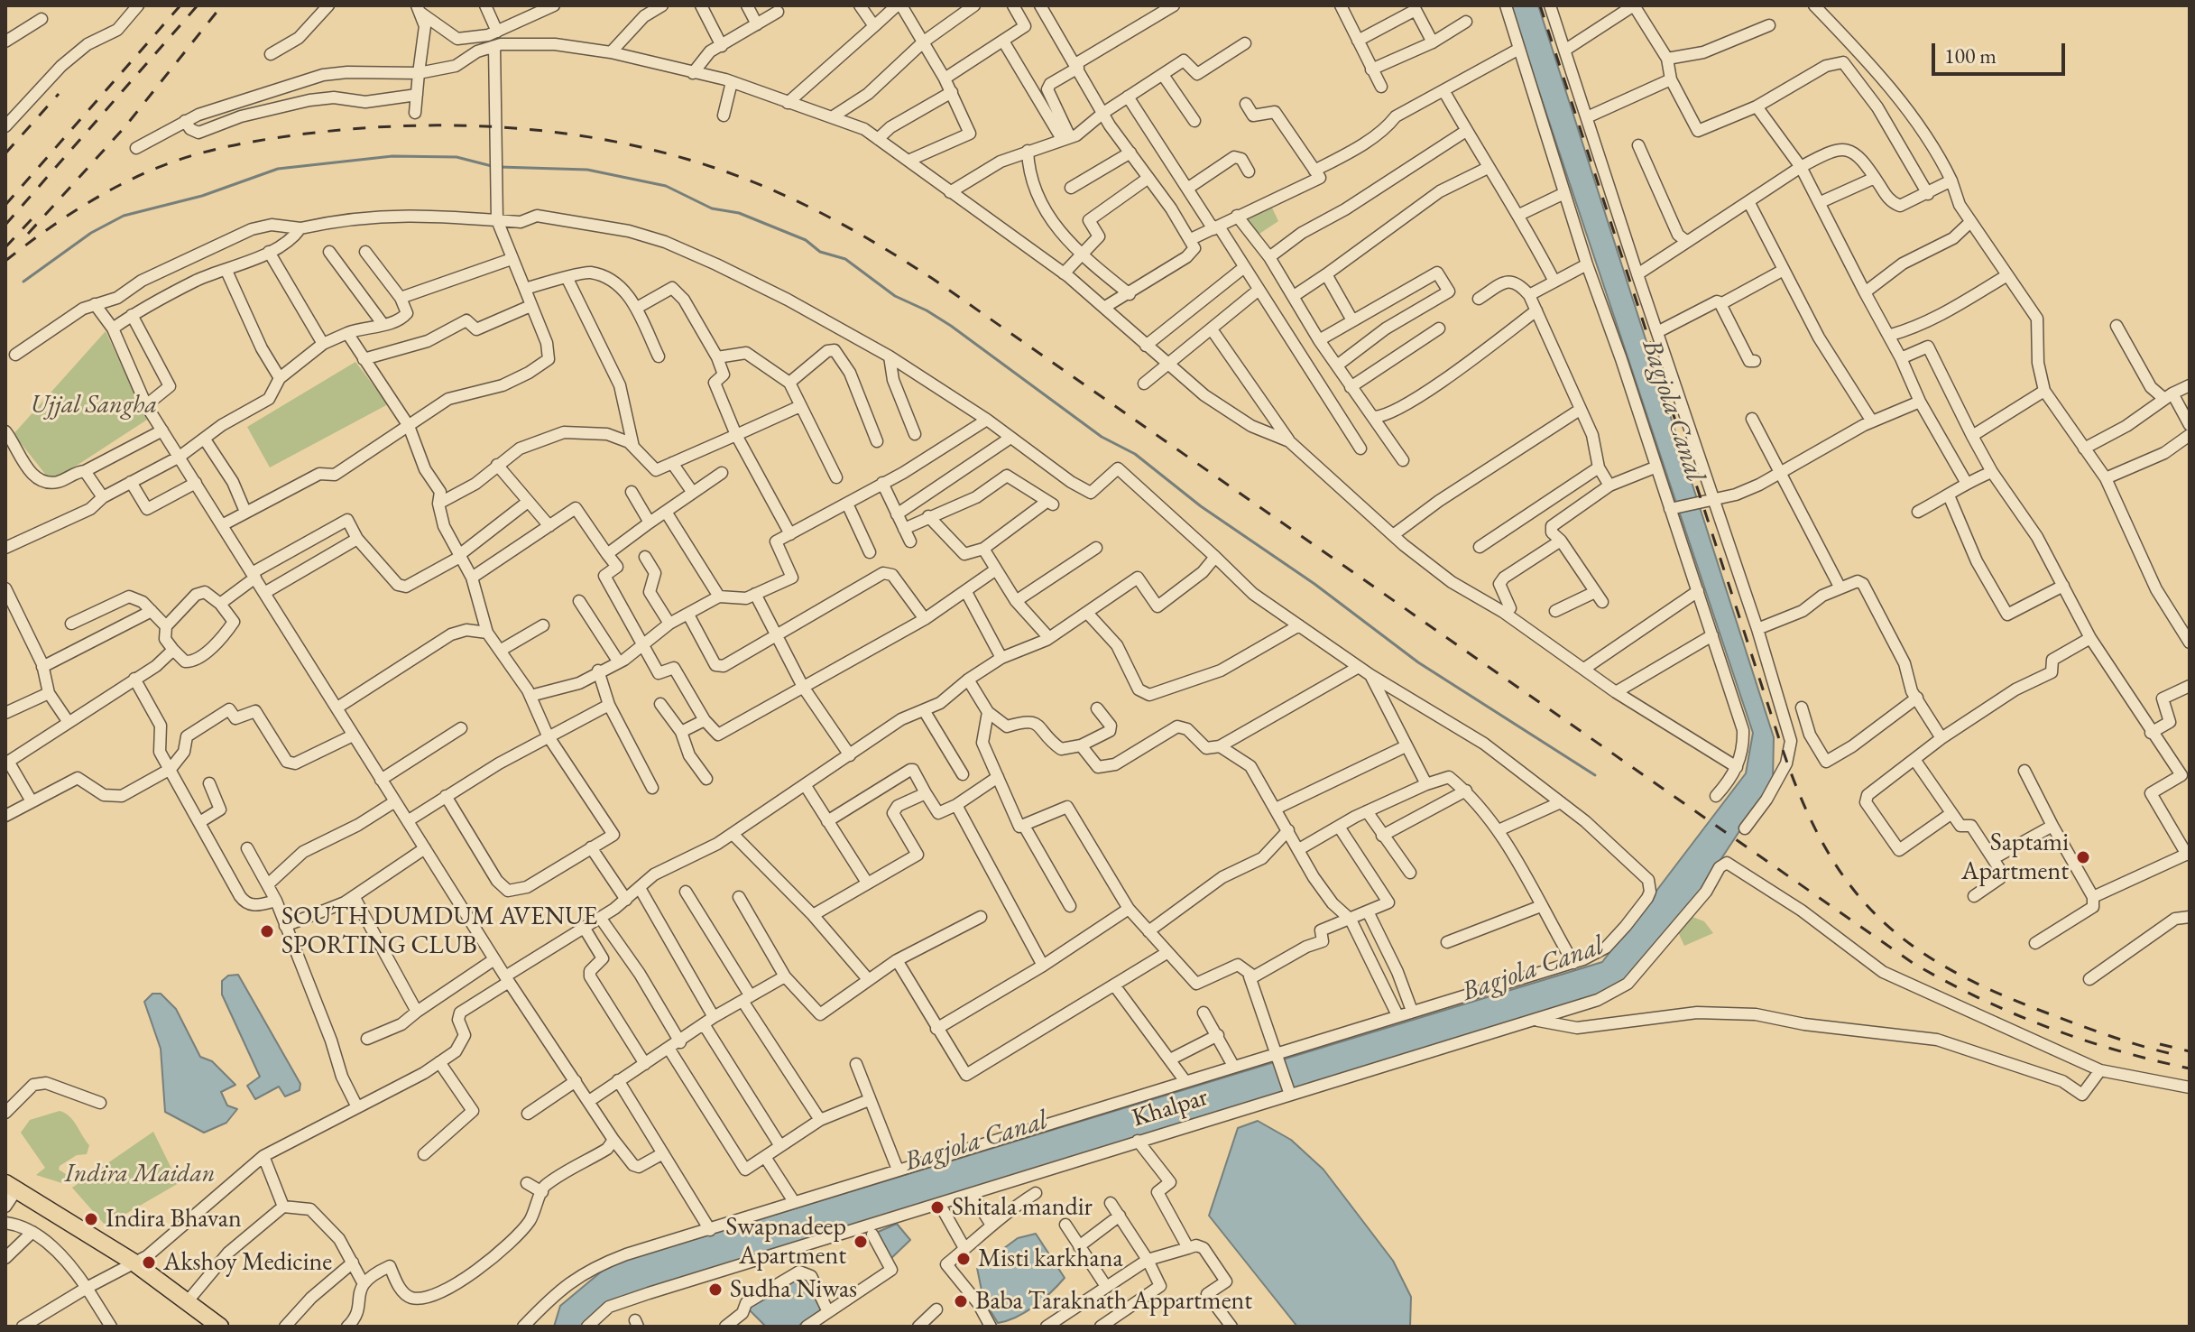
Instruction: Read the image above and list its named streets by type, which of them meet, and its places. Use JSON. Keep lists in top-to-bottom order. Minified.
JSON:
{"streets":{"street":["Khalpar"]},"water":["Bagjola Canal"],"parks":["Ujjal Sangha","Indira Maidan"],"places":["Saptami Apartment","SOUTH DUMDUM AVENUE SPORTING CLUB","Shitala mandir","Indira Bhavan","Swapnadeep Apartment","Misti karkhana","Akshoy Medicine","Sudha Niwas","Baba Taraknath Appartment"],"scale_bar":"100 m"}
